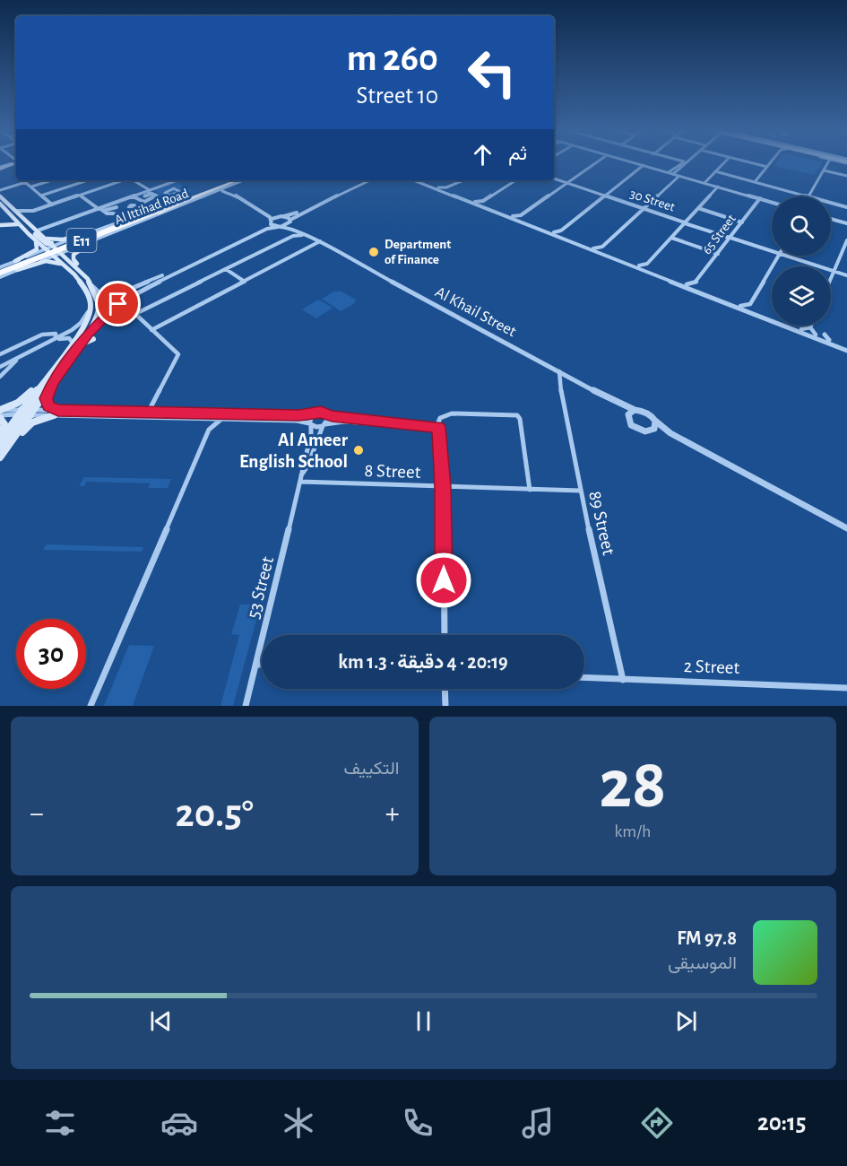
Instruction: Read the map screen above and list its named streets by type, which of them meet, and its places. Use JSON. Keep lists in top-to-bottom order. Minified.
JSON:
{"streets":{"highway":["Al Ittihad Road","E11"],"street":["30 Street","65 Street","Al Khail Street","8 Street","89 Street","53 Street","2 Street"]},"crossings":[["30 Street","65 Street"],["Al Ittihad Road","E11"],["Al Khail Street","89 Street"],["8 Street","89 Street"],["8 Street","53 Street"],["89 Street","2 Street"]],"places":["Department of Finance","Al Ameer English School"],"page":{"turn":["260 m","10 Street"],"then":"ثم","limit":"30","trip":"20:19 · 4 دقيقة · 1.3 km","tile":[["28","km/h"],"التكييف"],"heat":["−","20.5°","+"],"song":["97.8 FM","الموسيقى"],"tabs":"20:15"}}
